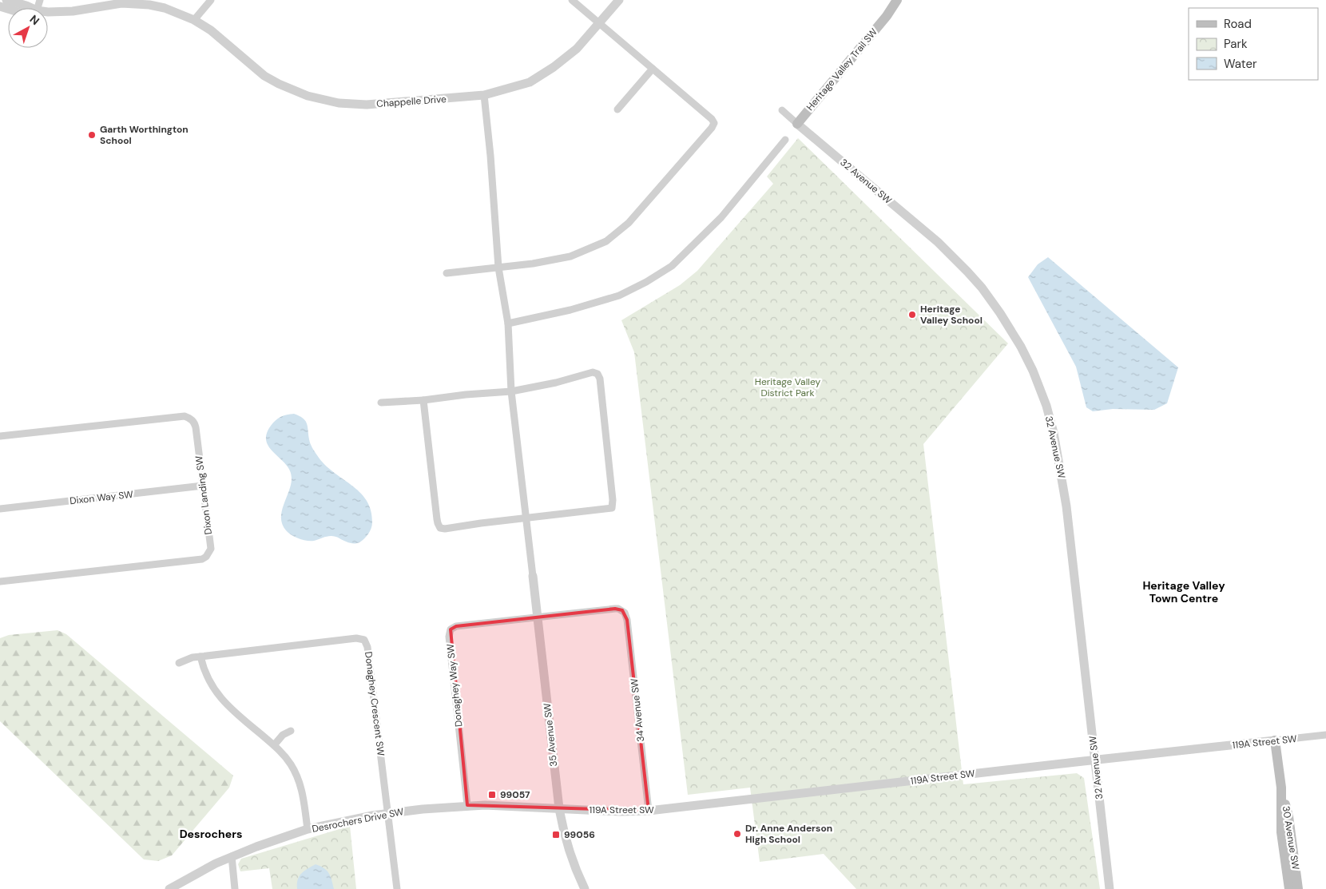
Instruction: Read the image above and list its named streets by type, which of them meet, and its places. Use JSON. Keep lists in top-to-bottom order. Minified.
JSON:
{"streets":{"main road":["Heritage Valley Trail SW","30 Avenue SW"],"street":["Chappelle Drive","32 Avenue SW","Dixon Landing SW","Dixon Way SW","Donaghey Way SW","Donaghey Crescent SW","34 Avenue SW","35 Avenue SW","119A Street SW","Desrochers Drive SW"]},"crossings":[["Heritage Valley Trail SW","32 Avenue SW"],["32 Avenue SW","119A Street SW"],["Dixon Landing SW","Dixon Way SW"],["Donaghey Way SW","34 Avenue SW"],["Donaghey Way SW","35 Avenue SW"],["Donaghey Way SW","Desrochers Drive SW"],["Donaghey Crescent SW","Desrochers Drive SW"],["34 Avenue SW","35 Avenue SW"],["34 Avenue SW","119A Street SW"],["35 Avenue SW","119A Street SW"],["35 Avenue SW","Desrochers Drive SW"],["119A Street SW","Desrochers Drive SW"],["119A Street SW","30 Avenue SW"]],"districts":["Heritage Valley Town Centre","Desrochers"],"parks":["Heritage Valley District Park"],"places":{"other":["Garth Worthington School","Heritage Valley School","Dr. Anne Anderson High School"],"transit":["99057","99056"]},"legend":["Road","Park","Water"],"north":"top right"}
